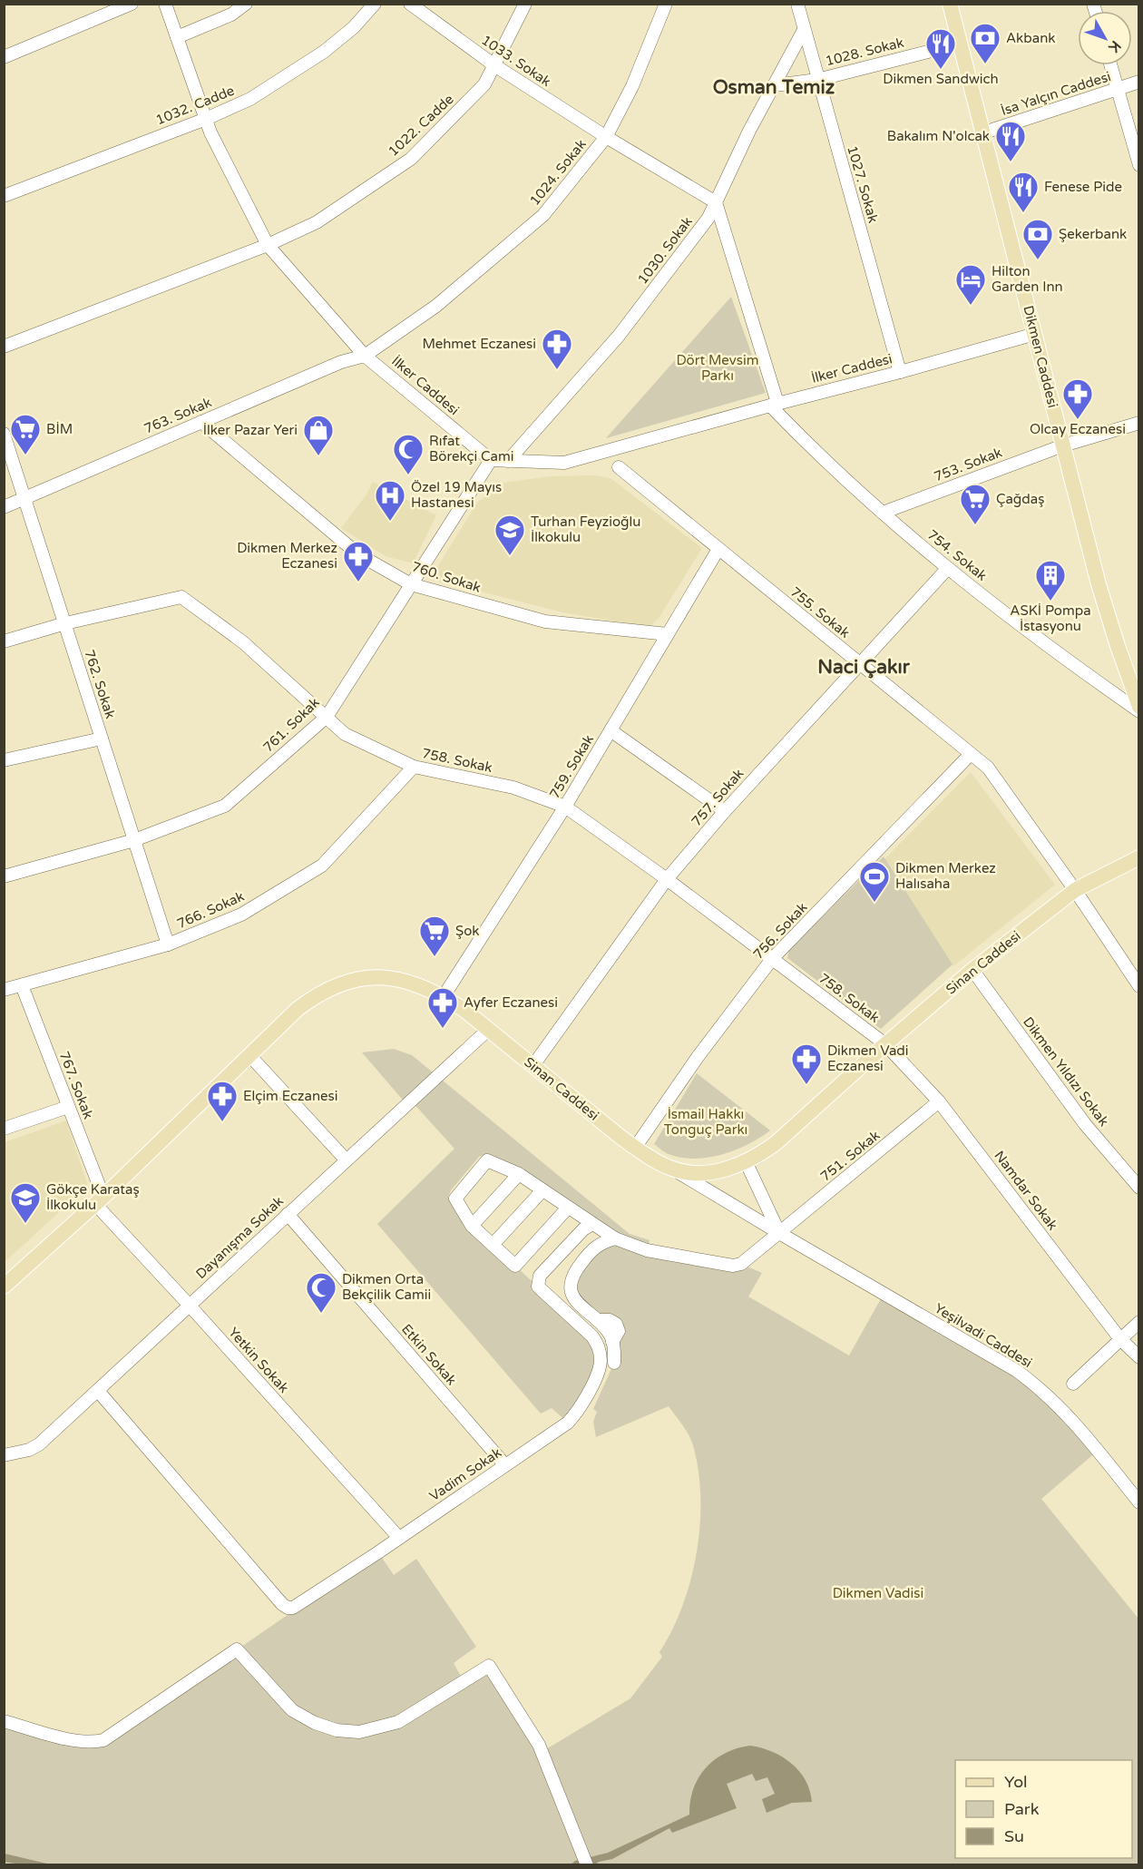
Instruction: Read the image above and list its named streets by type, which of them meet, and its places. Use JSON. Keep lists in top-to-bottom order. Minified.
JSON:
{"streets":{"main road":["Dikmen Caddesi","Sinan Caddesi"],"street":["1028. Sokak","1033. Sokak","İsa Yalçın Caddesi","1032. Cadde","1022. Cadde","1024. Sokak","1027. Sokak","1030. Sokak","İlker Caddesi","763. Sokak","753. Sokak","754. Sokak","760. Sokak","755. Sokak","762. Sokak","761. Sokak","758. Sokak","759. Sokak","757. Sokak","766. Sokak","756. Sokak","Dikmen Yıldızı Sokak","767. Sokak","751. Sokak","Namdar Sokak","Dayanışma Sokak","Yeşilvadi Caddesi","Etkin Sokak","Yetkin Sokak","Vadim Sokak"]},"crossings":[["1028. Sokak","1027. Sokak"],["1028. Sokak","1030. Sokak"],["1028. Sokak","Dikmen Caddesi"],["1033. Sokak","1022. Cadde"],["1033. Sokak","1024. Sokak"],["1033. Sokak","1030. Sokak"],["İsa Yalçın Caddesi","Dikmen Caddesi"],["1032. Cadde","İlker Caddesi"],["1022. Cadde","İlker Caddesi"],["1024. Sokak","İlker Caddesi"],["1024. Sokak","763. Sokak"],["1027. Sokak","1030. Sokak"],["1027. Sokak","İlker Caddesi"],["1030. Sokak","İlker Caddesi"],["Dikmen Caddesi","İlker Caddesi"],["Dikmen Caddesi","753. Sokak"],["İlker Caddesi","763. Sokak"],["İlker Caddesi","754. Sokak"],["İlker Caddesi","761. Sokak"],["763. Sokak","760. Sokak"],["763. Sokak","762. Sokak"],["753. Sokak","754. Sokak"],["754. Sokak","757. Sokak"],["760. Sokak","761. Sokak"],["760. Sokak","759. Sokak"],["755. Sokak","759. Sokak"],["755. Sokak","757. Sokak"],["755. Sokak","756. Sokak"],["755. Sokak","Sinan Caddesi"],["762. Sokak","761. Sokak"],["762. Sokak","758. Sokak"],["762. Sokak","766. Sokak"],["761. Sokak","758. Sokak"],["758. Sokak","759. Sokak"],["758. Sokak","757. Sokak"],["758. Sokak","766. Sokak"],["758. Sokak","756. Sokak"],["758. Sokak","Sinan Caddesi"],["758. Sokak","Namdar Sokak"],["759. Sokak","Sinan Caddesi"],["757. Sokak","Sinan Caddesi"],["766. Sokak","767. Sokak"],["756. Sokak","Sinan Caddesi"],["Sinan Caddesi","Dikmen Yıldızı Sokak"],["Sinan Caddesi","767. Sokak"],["Sinan Caddesi","Namdar Sokak"],["Sinan Caddesi","Dayanışma Sokak"],["Sinan Caddesi","Yeşilvadi Caddesi"],["Sinan Caddesi","Yetkin Sokak"],["767. Sokak","Yetkin Sokak"],["751. Sokak","Namdar Sokak"],["751. Sokak","Yeşilvadi Caddesi"],["751. Sokak","Vadim Sokak"],["Dayanışma Sokak","Etkin Sokak"],["Dayanışma Sokak","Yetkin Sokak"],["Dayanışma Sokak","Vadim Sokak"],["Etkin Sokak","Vadim Sokak"],["Yetkin Sokak","Vadim Sokak"]],"districts":["Osman Temiz","Naci Çakır"],"parks":["Dört Mevsim Parkı","İsmail Hakkı Tonguç Parkı","Dikmen Vadisi"],"places":{"bank":["Akbank","Şekerbank"],"restaurant":["Dikmen Sandwich","Bakalım N'olcak","Fenese Pide"],"hotel":["Hilton Garden Inn"],"pharmacy":["Mehmet Eczanesi","Olcay Eczanesi","Dikmen Merkez Eczanesi","Ayfer Eczanesi","Dikmen Vadi Eczanesi","Elçim Eczanesi"],"supermarket":["BİM","Çağdaş","Şok"],"shop":["İlker Pazar Yeri"],"mosque":["Rıfat Börekçi Cami","Dikmen Orta Bekçilik Camii"],"hospital":["Özel 19 Mayıs Hastanesi"],"school or university":["Turhan Feyzioğlu İlkokulu","Gökçe Karataş İlkokulu"],"building":["ASKİ Pompa İstasyonu"],"sports":["Dikmen Merkez Halısaha"]},"legend":["Yol","Park","Su"],"north":"bottom right"}
